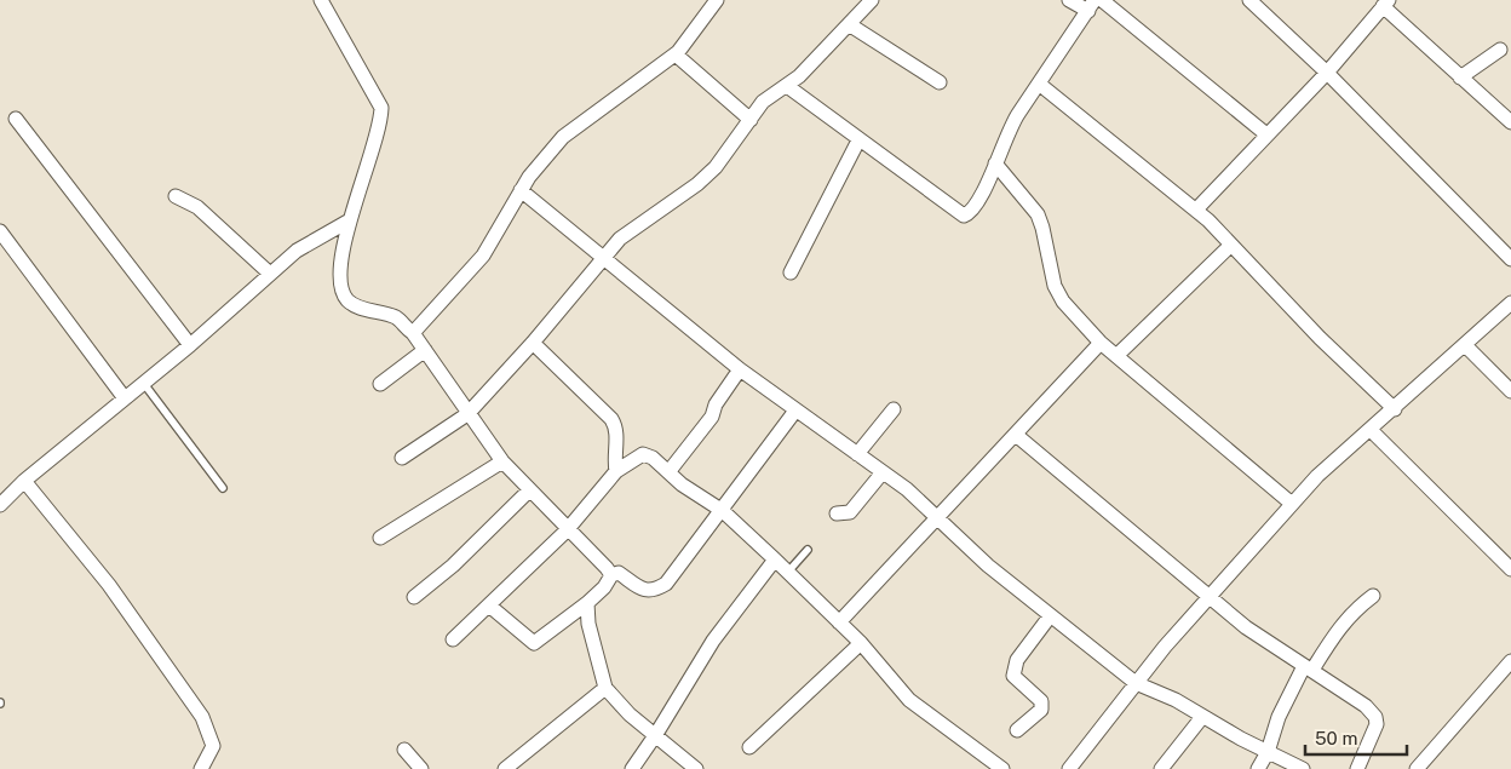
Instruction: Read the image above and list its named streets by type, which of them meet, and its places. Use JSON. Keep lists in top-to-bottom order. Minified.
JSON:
{"scale_bar":"50 m"}
